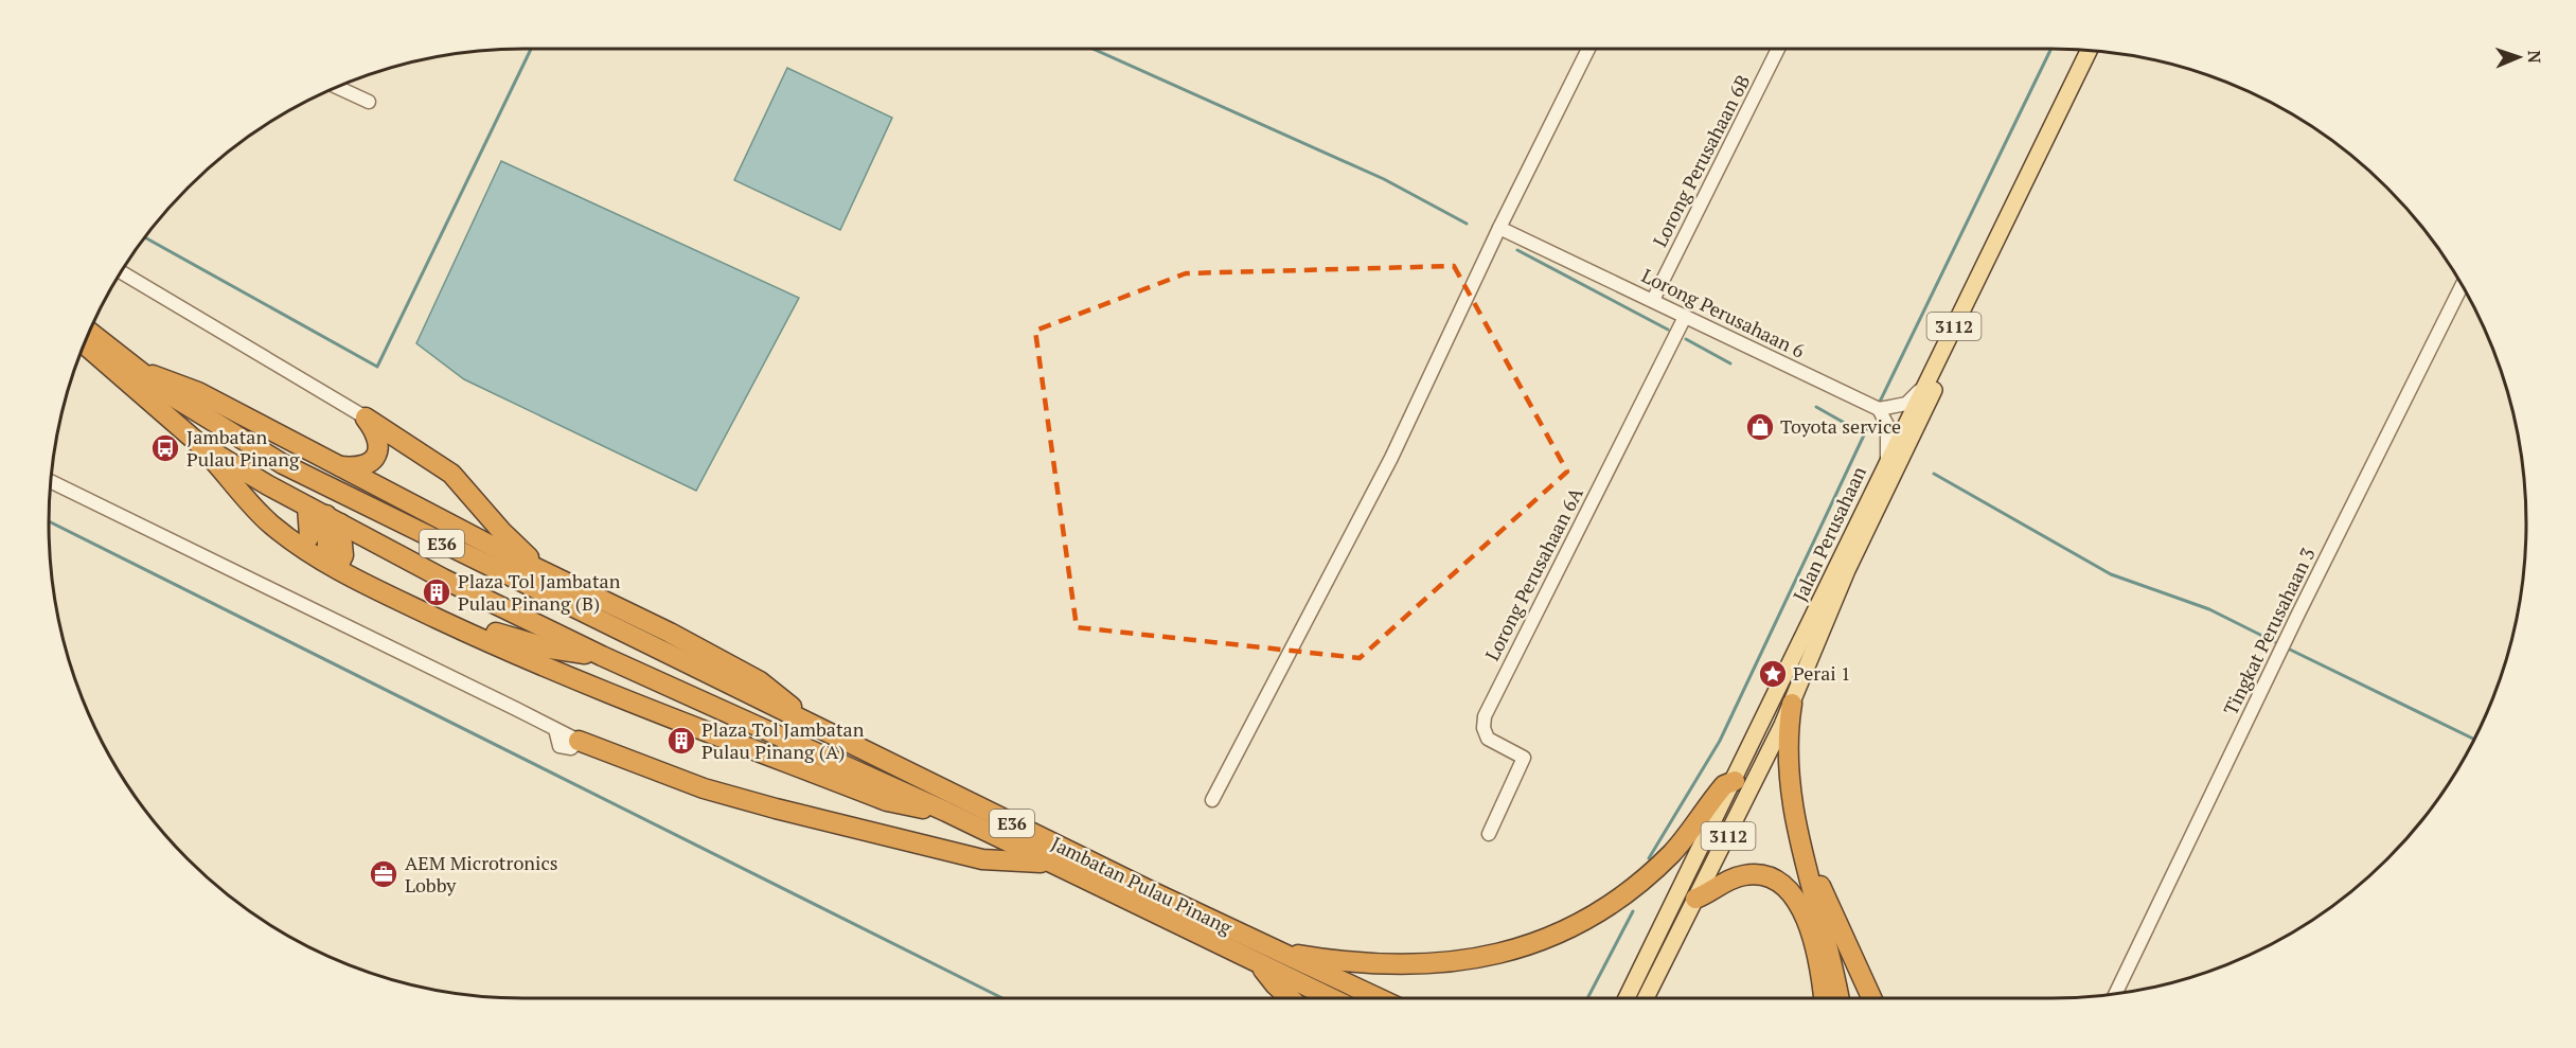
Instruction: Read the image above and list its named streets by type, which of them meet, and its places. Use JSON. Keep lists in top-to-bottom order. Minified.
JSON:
{"streets":{"highway":["E36","Jambatan Pulau Pinang"],"main road":["3112","Jalan Perusahaan"],"street":["Lorong Perusahaan 6B","Lorong Perusahaan 6","Lorong Perusahaan 6A","Tingkat Perusahaan 3"]},"crossings":[["Lorong Perusahaan 6B","Lorong Perusahaan 6"],["Lorong Perusahaan 6","Lorong Perusahaan 6A"]],"places":{"shop":["Toyota service"],"bus stop":["Jambatan Pulau Pinang"],"building":["Plaza Tol Jambatan Pulau Pinang (B)","Plaza Tol Jambatan Pulau Pinang (A)"],"place":["Perai 1"],"office":["AEM Microtronics Lobby"]},"north":"right"}
